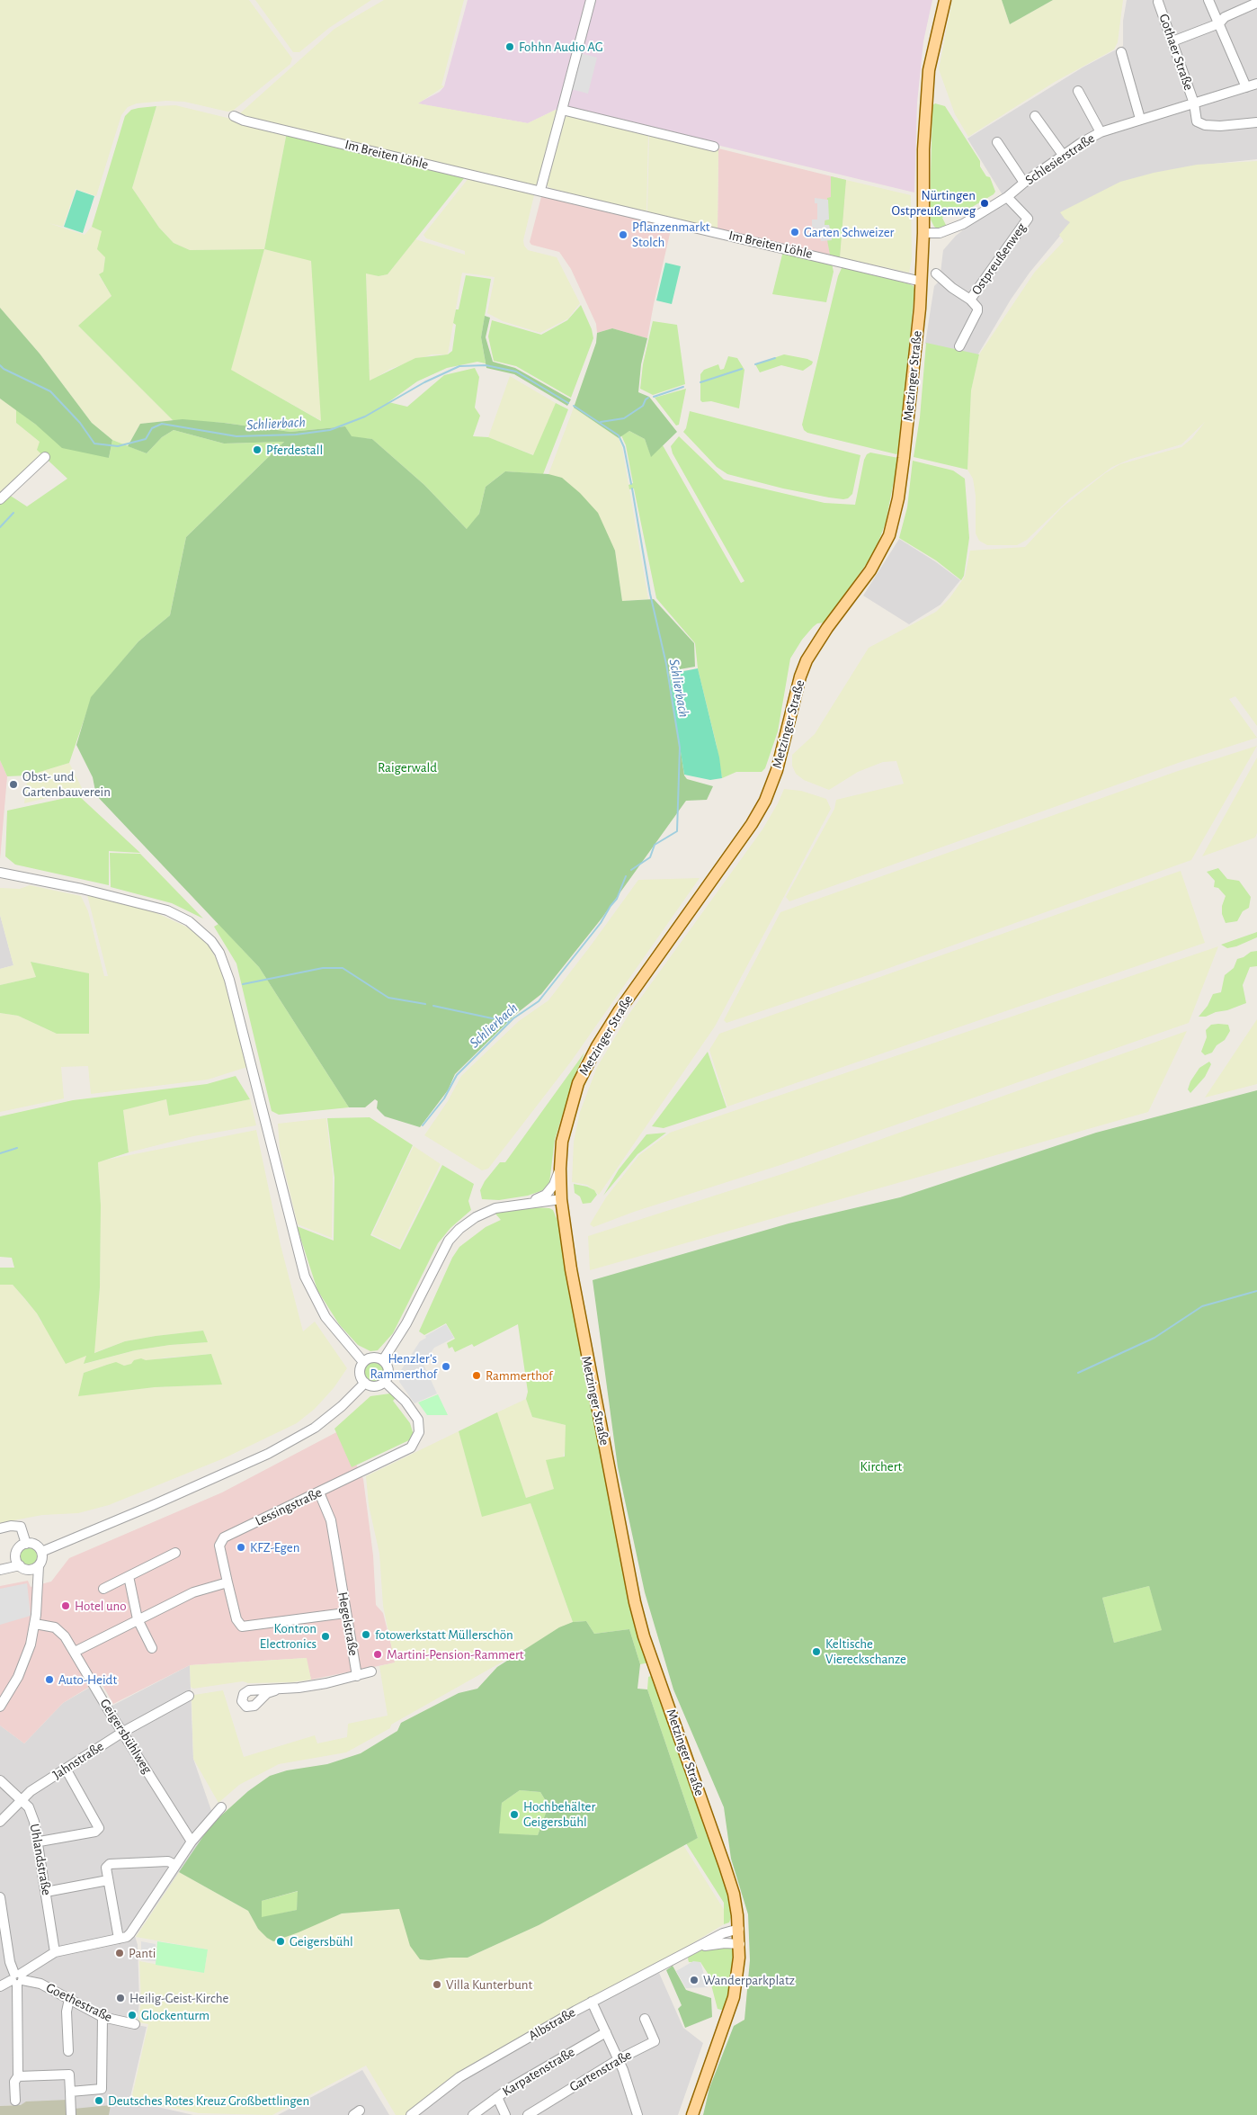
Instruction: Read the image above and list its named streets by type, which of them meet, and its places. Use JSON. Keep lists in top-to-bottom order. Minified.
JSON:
{"streets":{"main road":["Metzinger Straße"],"street":["Gothaer Straße","Im Breiten Löhle","Schlesierstraße","Ostpreußenweg","Lessingstraße","Hegelstraße","Geigersbühlweg","Jahnstraße","Uhlandstraße","Goethestraße","Albstraße","Gartenstraße","Karpatenstraße"]},"crossings":[["Gothaer Straße","Schlesierstraße"],["Im Breiten Löhle","Metzinger Straße"],["Schlesierstraße","Ostpreußenweg"],["Schlesierstraße","Metzinger Straße"],["Metzinger Straße","Albstraße"],["Lessingstraße","Hegelstraße"],["Geigersbühlweg","Jahnstraße"],["Jahnstraße","Uhlandstraße"]],"water":["Schlierbach"],"parks":["Raigerwald","Kirchert"],"places":["Fohhn Audio AG","Nürtingen Ostpreußenweg","Garten Schweizer","Pflanzenmarkt Stolch","Pferdestall","Obst- und Gartenbauverein","Henzler's Rammerthof","Rammerthof","KFZ-Egen","Hotel uno","fotowerkstatt Müllerschön","Kontron Electronics","Keltische Viereckschanze","Martini-Pension-Rammert","Auto-Heidt","Hochbehälter Geigersbühl","Geigersbühl","Panti","Wanderparkplatz","Villa Kunterbunt","Heilig-Geist-Kirche","Glockenturm","Deutsches Rotes Kreuz Großbettlingen"]}
